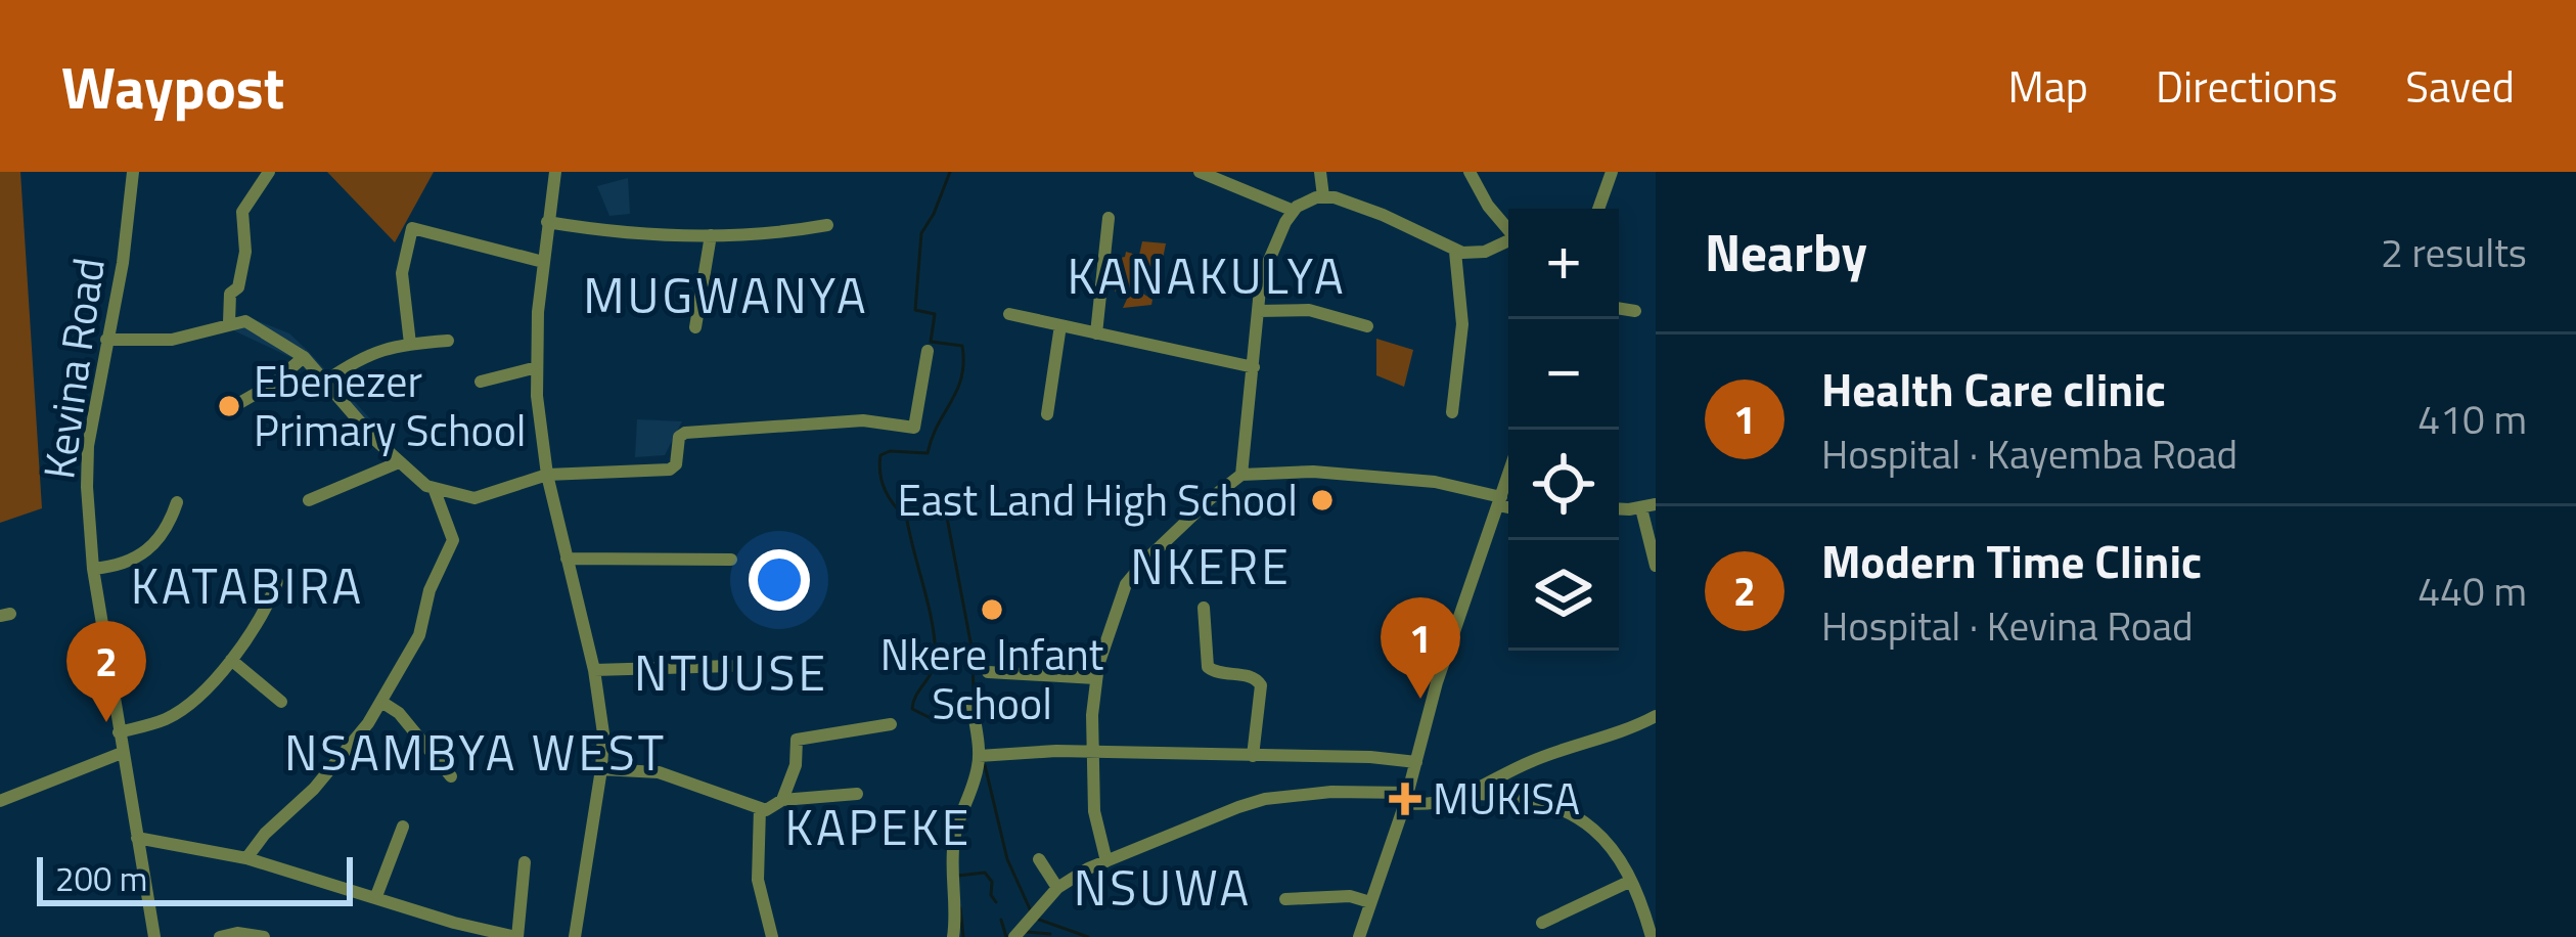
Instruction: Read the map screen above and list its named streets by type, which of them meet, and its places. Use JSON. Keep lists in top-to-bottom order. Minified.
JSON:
{"streets":{"street":["Kevina Road"]},"districts":["KANAKULYA","MUGWANYA","NKERE","KATABIRA","NTUUSE","NSAMBYA WEST","KAPEKE","NSUWA"],"places":{"other":["Ebenezer Primary School","East Land High School","Nkere Infant School"],"health":["MUKISA"]},"scale_bar":"200 m","page":{"header":"Waypost","nav":["Map","Directions","Saved"],"heading":["Nearby","2 results"],"map_buttons":["+","−"],"list":[{"mark":"1","name":"Health Care clinic","note":"Hospital · Kayemba Road","value":"410 m"},{"mark":"2","name":"Modern Time Clinic","note":"Hospital · Kevina Road","value":"440 m"}],"pins":["1","2"],"scale":"200 m"}}
